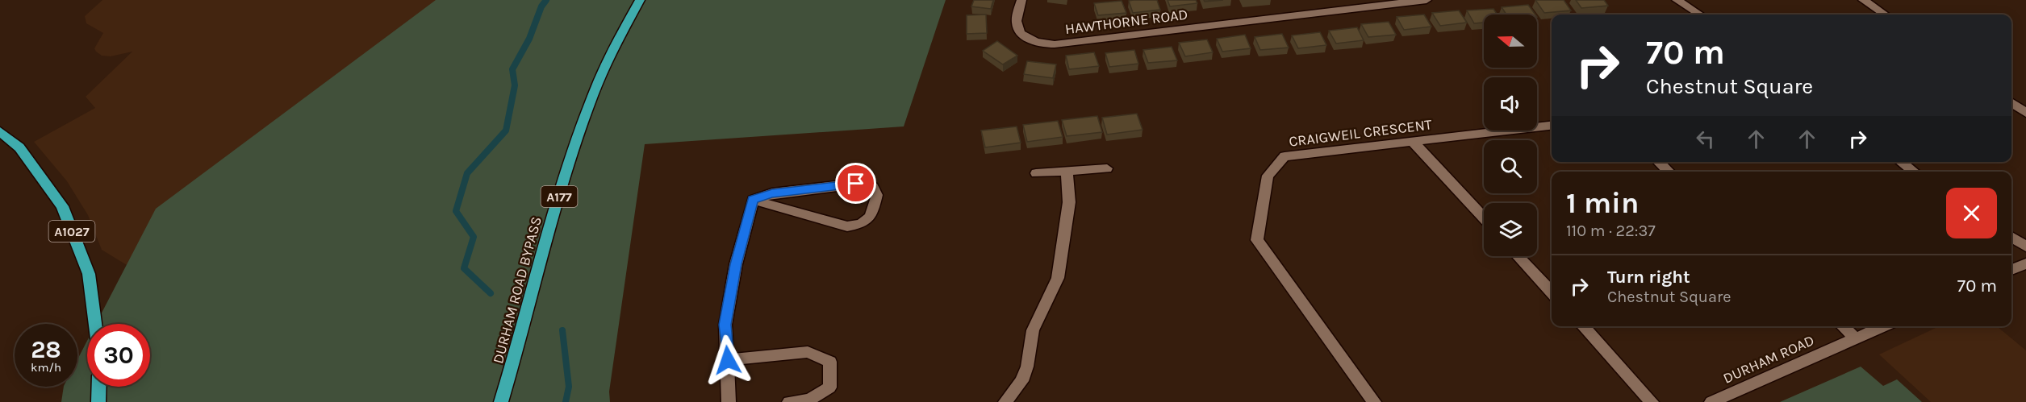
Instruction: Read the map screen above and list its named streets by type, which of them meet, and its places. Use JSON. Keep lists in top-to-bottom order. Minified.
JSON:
{"streets":{"main road":["A177","A1027","DURHAM ROAD BYPASS"],"street":["HAWTHORNE ROAD","CRAIGWEIL CRESCENT","DURHAM ROAD"]},"north":"left","page":{"turn":["70 m","Chestnut Square"],"heading":["1 min","110 m · 22:37"],"list":[{"name":"Turn right","note":"Chestnut Square","value":"70 m"}],"speed":"28 km/h","limit":"30"}}
